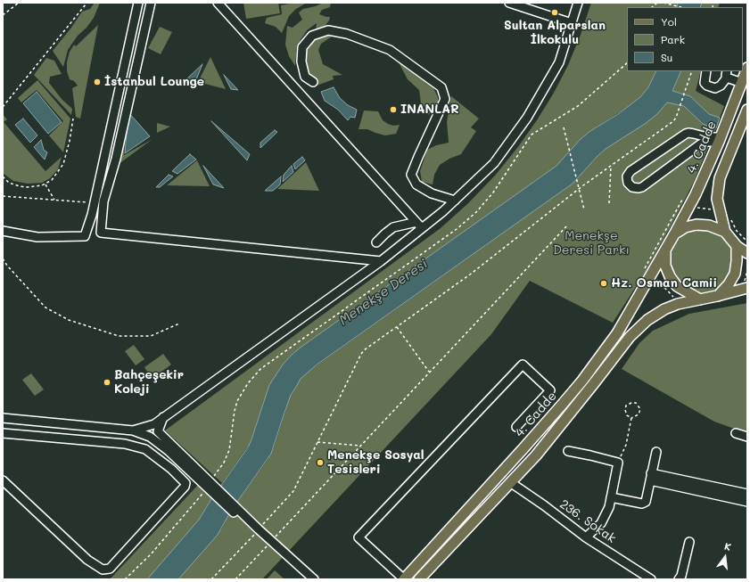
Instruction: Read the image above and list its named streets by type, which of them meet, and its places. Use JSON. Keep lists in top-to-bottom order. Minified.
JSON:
{"streets":{"main road":["4. Cadde"],"street":["236. Sokak"]},"crossings":[["4. Cadde","236. Sokak"]],"water":["Menekşe Deresi"],"parks":["Menekşe Deresi Parkı"],"places":["Sultan Alparslan İlkokulu","İstanbul Lounge","INANLAR","Hz. Osman Camii","Bahçeşekir Koleji","Menekşe Sosyal Tesisleri"],"legend":["Yol","Park","Su"],"north":"top"}
